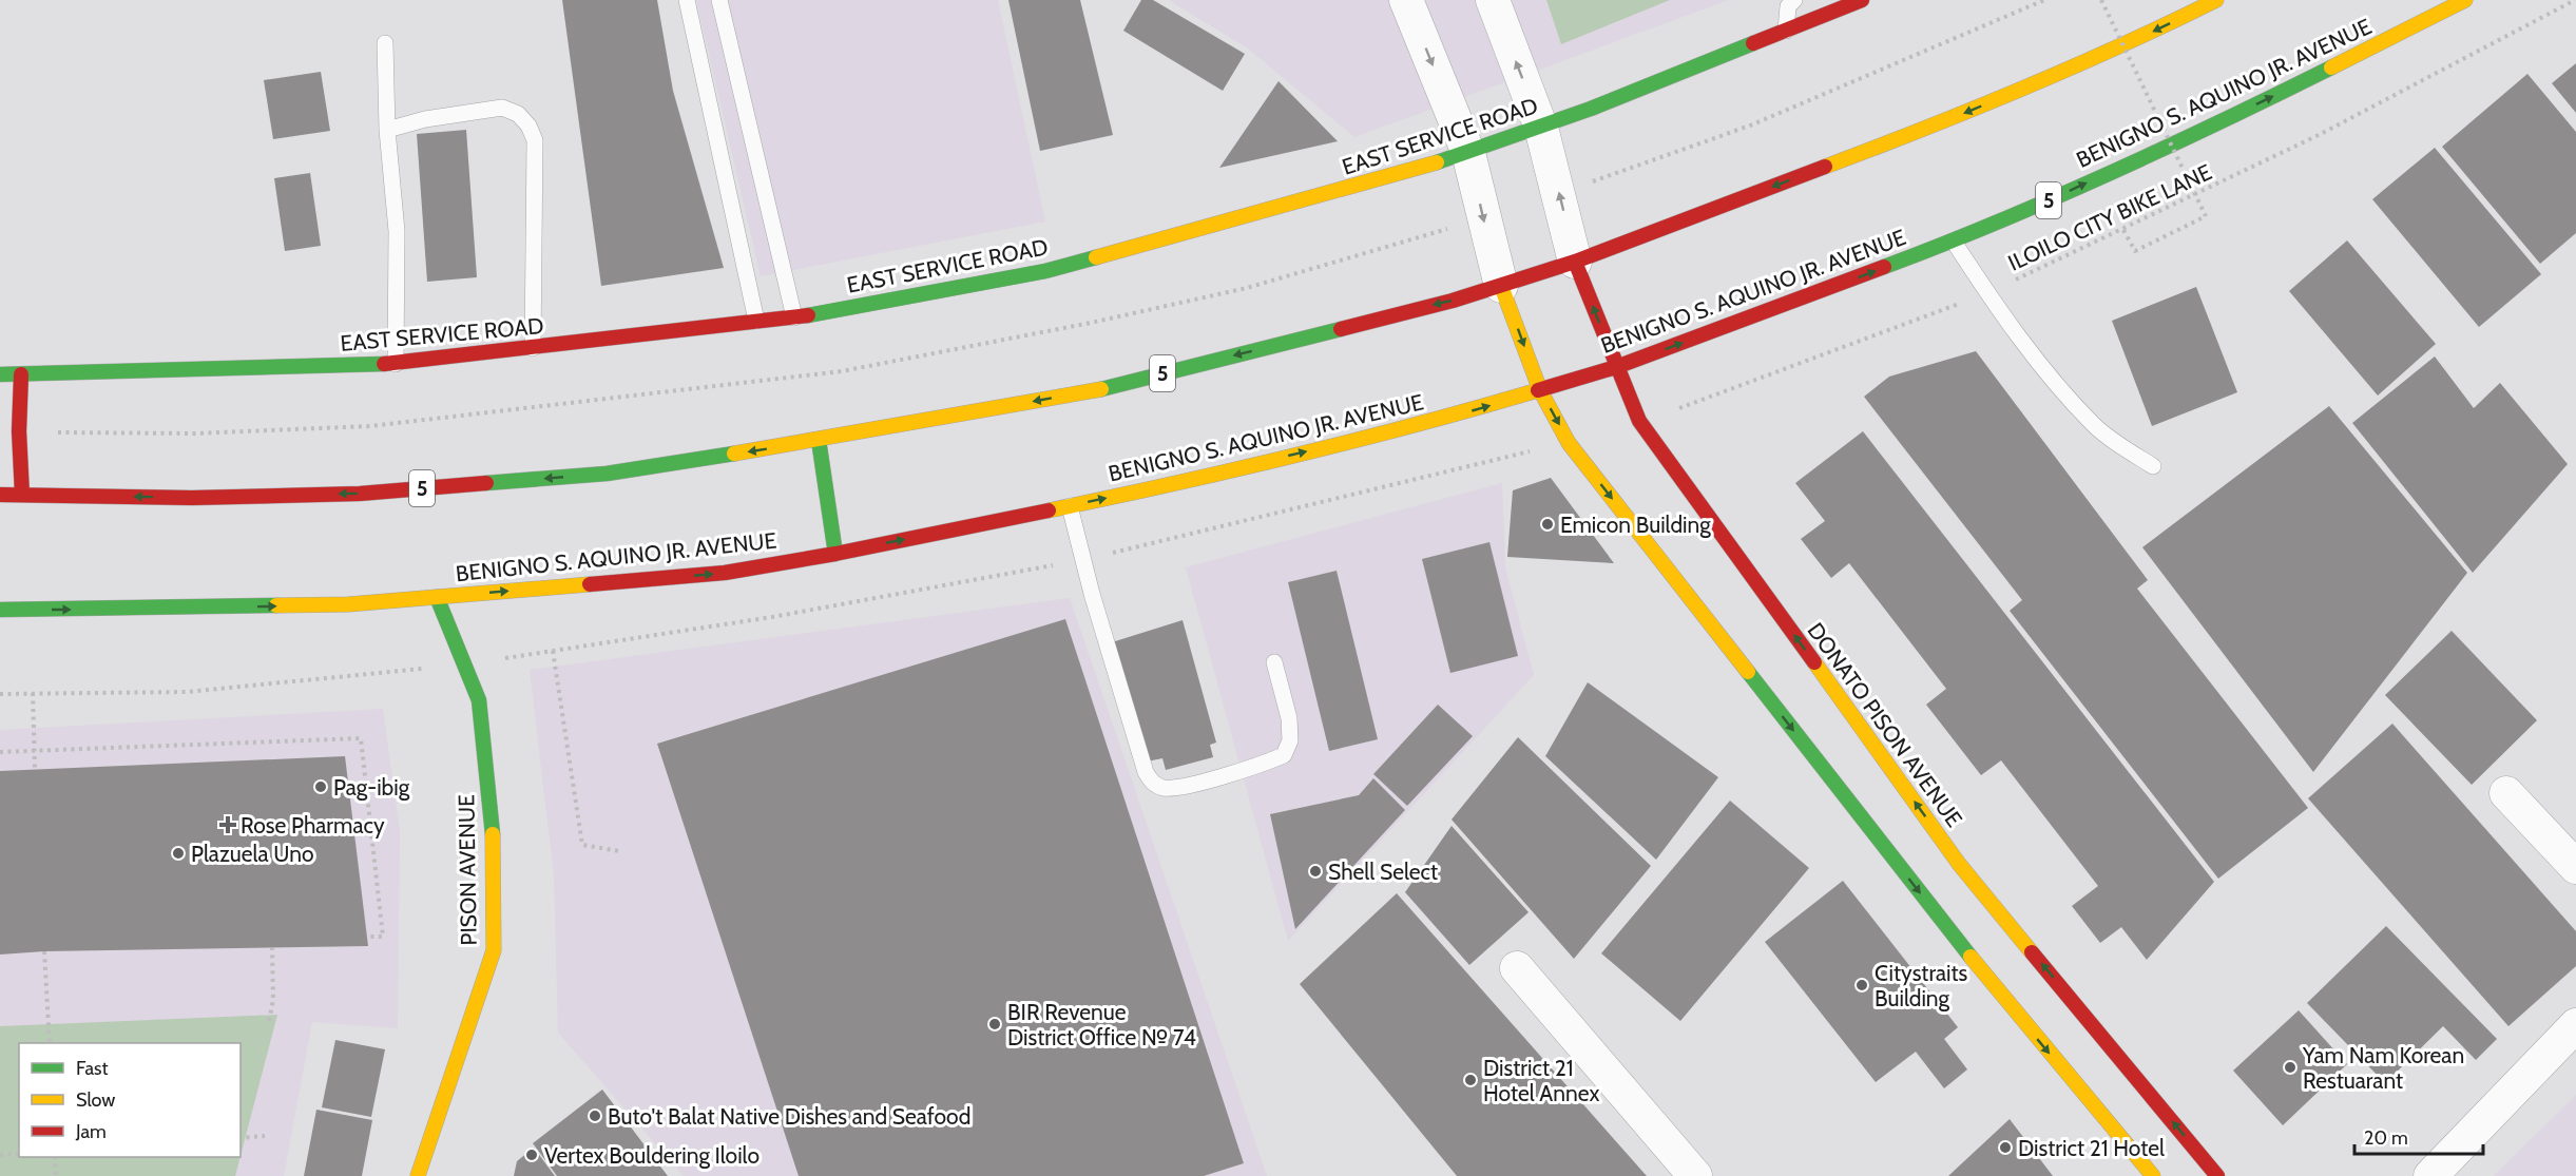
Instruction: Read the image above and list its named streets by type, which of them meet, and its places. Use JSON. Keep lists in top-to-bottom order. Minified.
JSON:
{"streets":{"main road":["BENIGNO S. AQUINO JR. AVENUE","EAST SERVICE ROAD","5","DONATO PISON AVENUE","PISON AVENUE"],"path":["ILOILO CITY BIKE LANE"]},"crossings":[["BENIGNO S. AQUINO JR. AVENUE","DONATO PISON AVENUE"],["BENIGNO S. AQUINO JR. AVENUE","PISON AVENUE"],["5","DONATO PISON AVENUE"],["ILOILO CITY BIKE LANE","DONATO PISON AVENUE"]],"places":{"other":["Emicon Building","Pag-ibig","Plazuela Uno","Shell Select","Citystraits Building","BIR Revenue District Office № 74","Yam Nam Korean Restuarant","District 21 Hotel Annex","Buto't Balat Native Dishes and Seafood","District 21 Hotel","Vertex Bouldering Iloilo"],"health":["Rose Pharmacy"]},"legend":["Fast","Slow","Jam"],"scale_bar":"20 m"}
